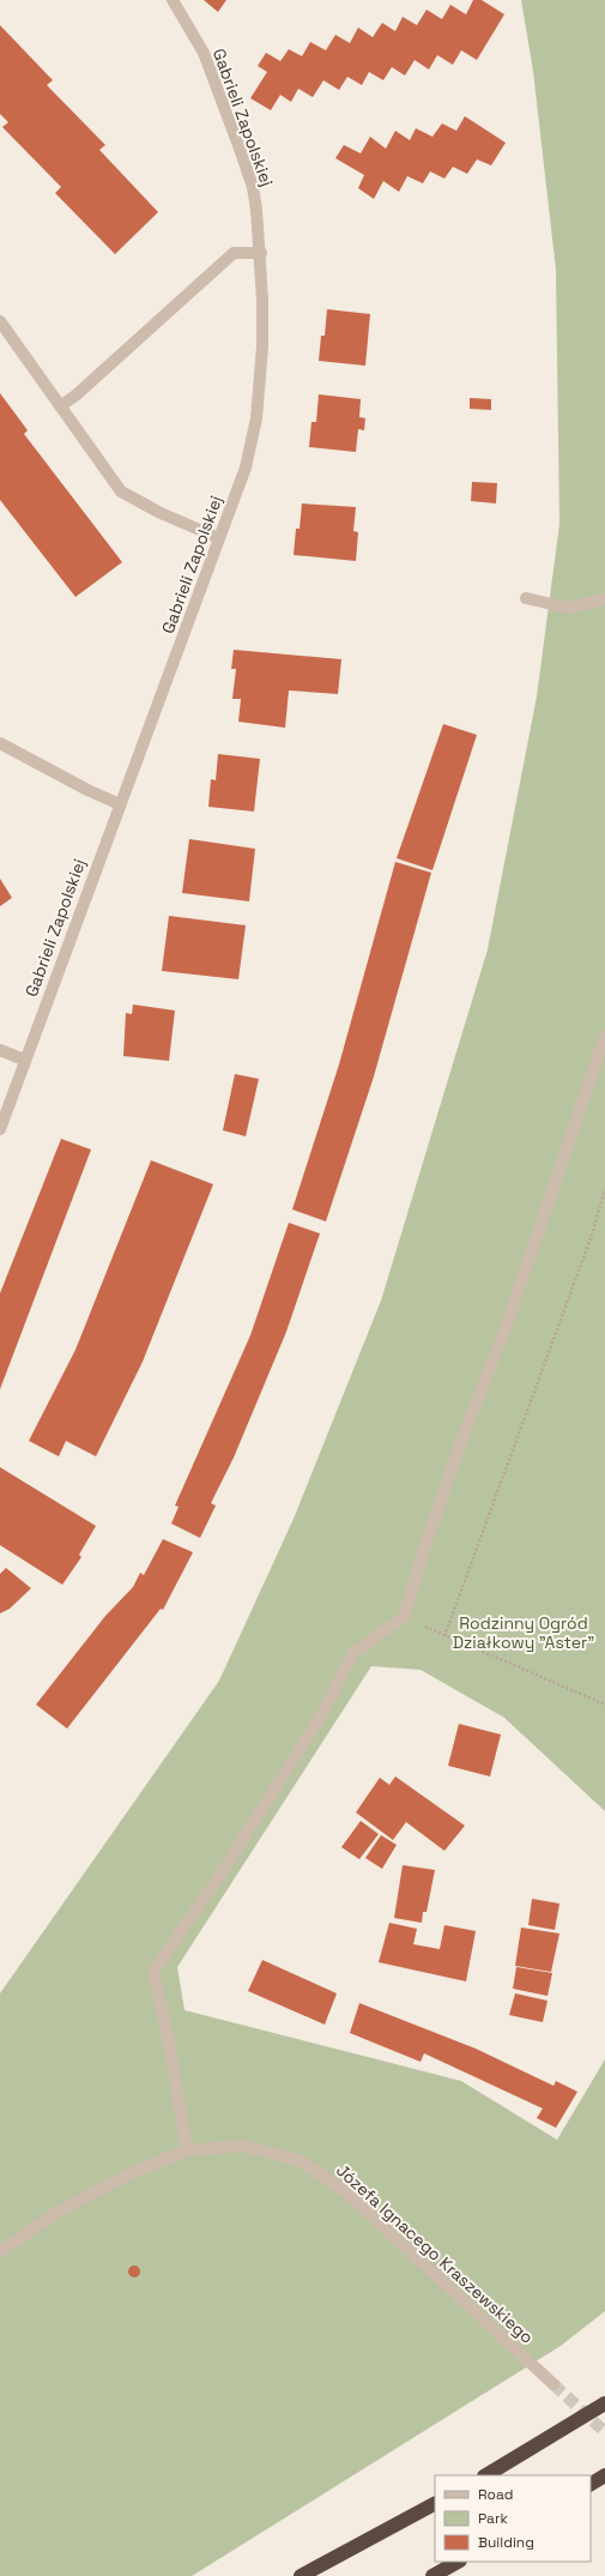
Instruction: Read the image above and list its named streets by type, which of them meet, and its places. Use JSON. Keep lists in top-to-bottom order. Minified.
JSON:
{"streets":{"street":["Gabrieli Zapolskiej","Józefa Ignacego Kraszewskiego"]},"parks":["Rodzinny Ogród Działkowy \"Aster\""],"legend":["Road","Park","Building"]}
